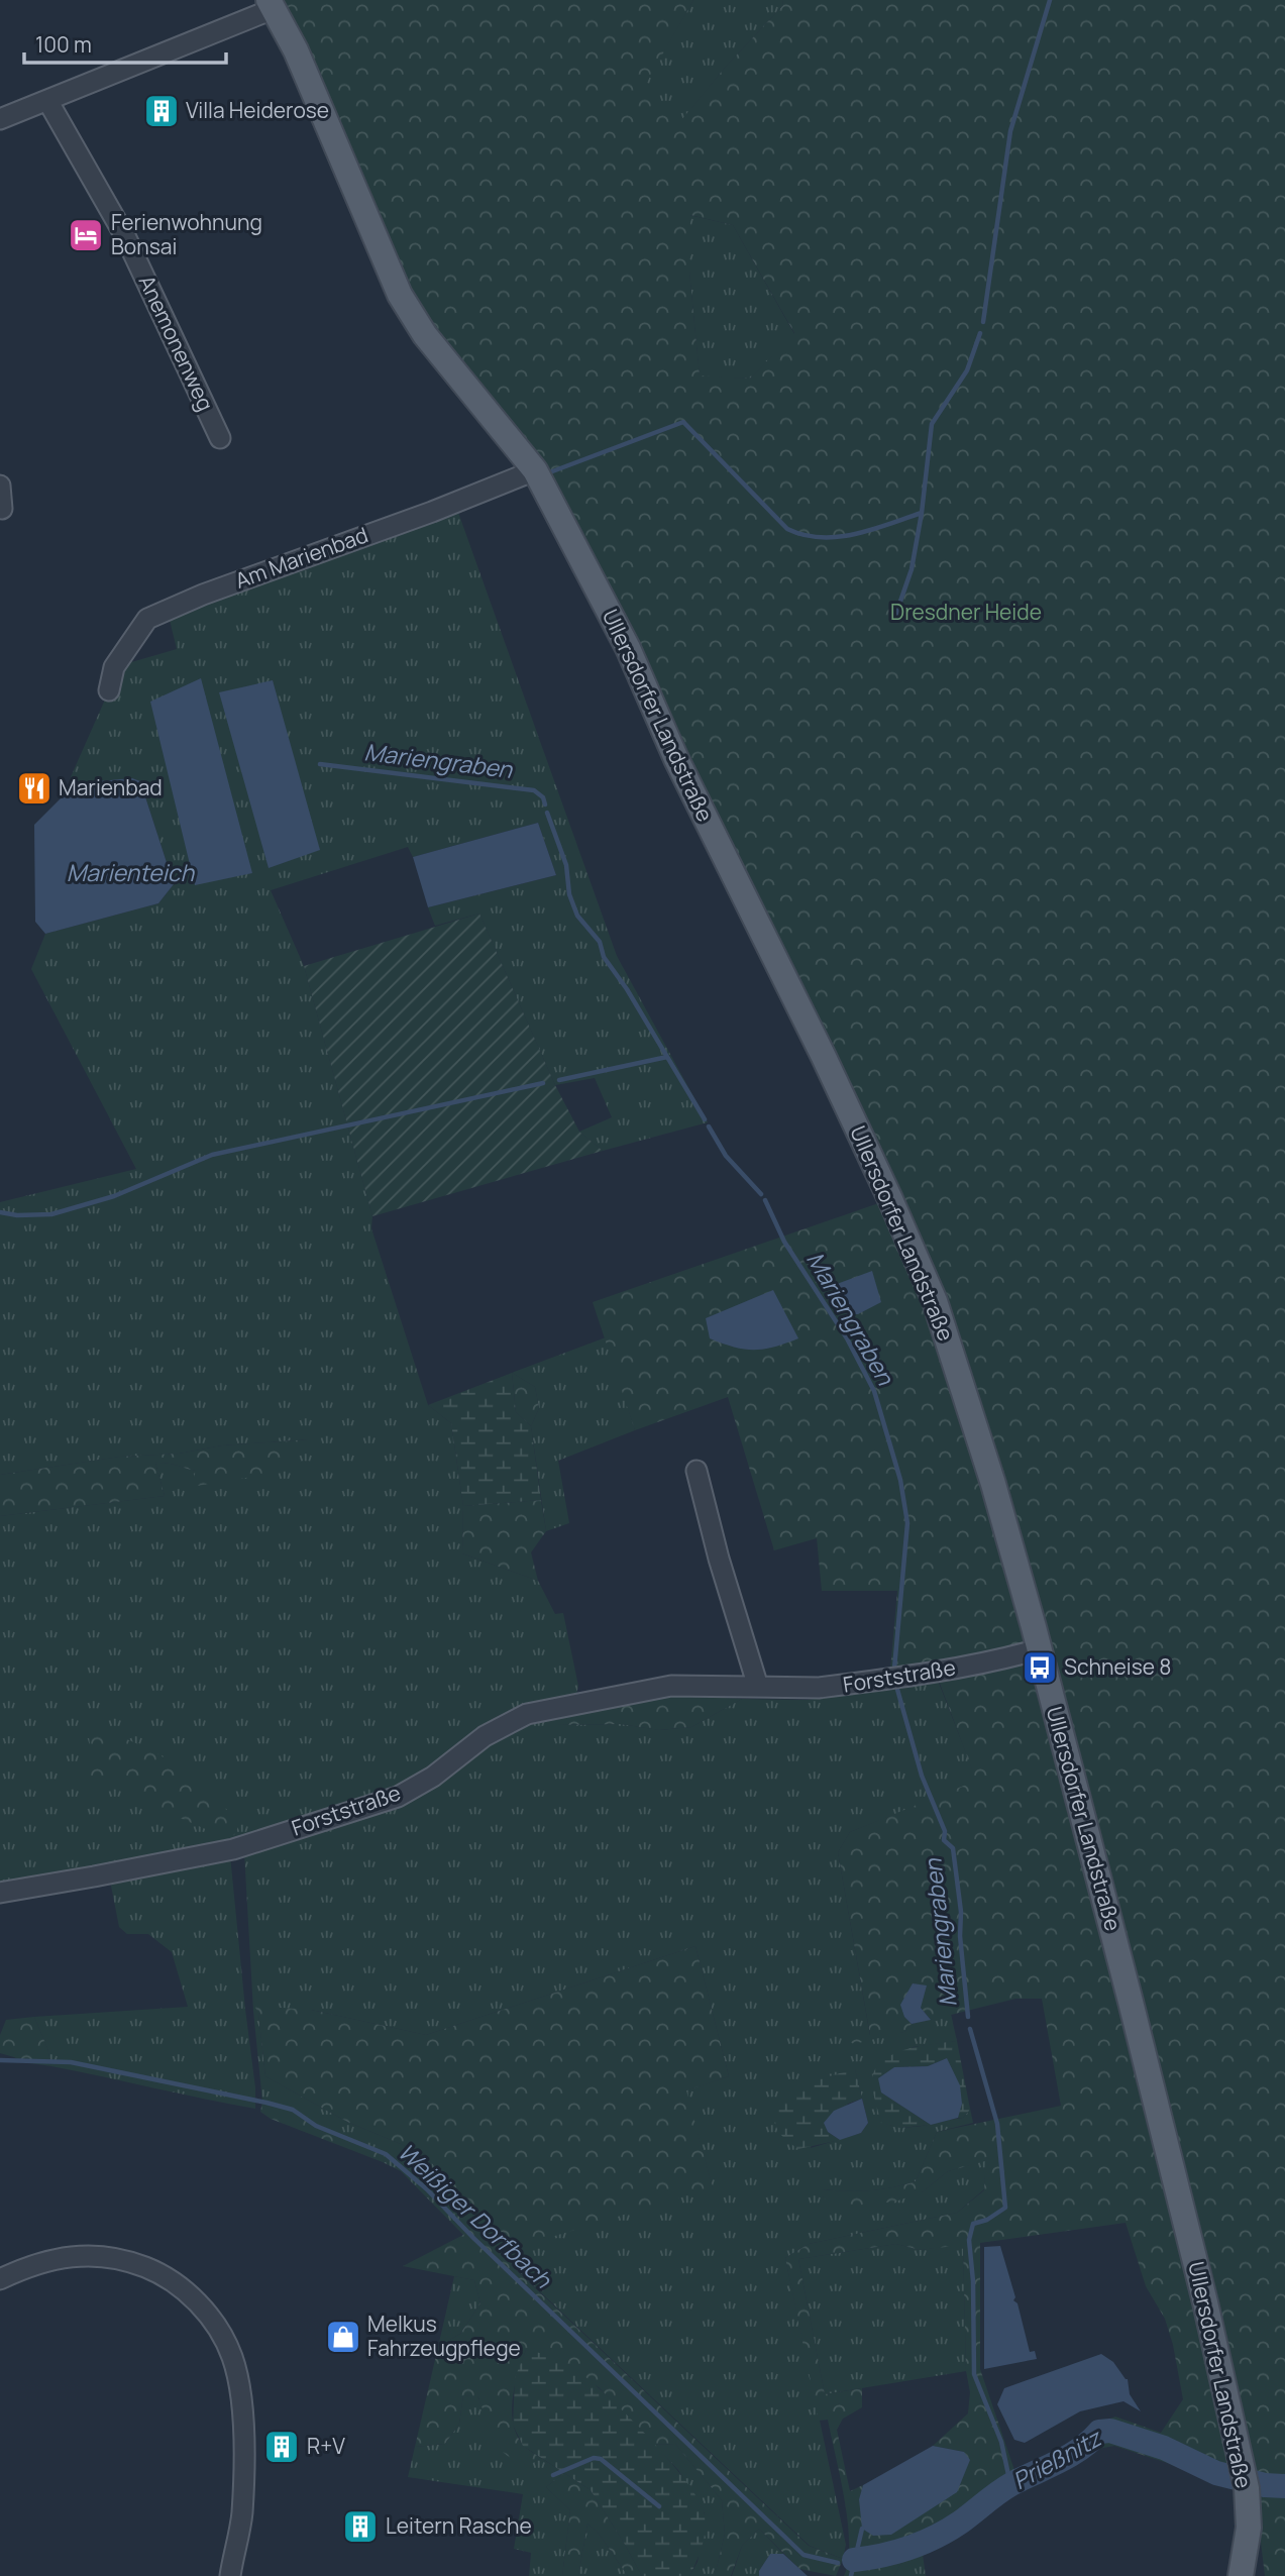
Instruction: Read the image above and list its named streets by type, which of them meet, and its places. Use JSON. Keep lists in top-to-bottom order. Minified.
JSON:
{"streets":{"main road":["Ullersdorfer Landstraße"],"street":["Anemonenweg","Am Marienbad","Forststraße"]},"crossings":[["Am Marienbad","Ullersdorfer Landstraße"],["Ullersdorfer Landstraße","Forststraße"]],"water":["Mariengraben","Marienteich","Weißiger Dorfbach","Prießnitz"],"parks":["Dresdner Heide"],"places":{"building":["Villa Heiderose","R+V","Leitern Rasche"],"hotel":["Ferienwohnung Bonsai"],"restaurant":["Marienbad"],"bus stop":["Schneise 8"],"shop":["Melkus Fahrzeugpflege"]},"scale_bar":"100 m"}
